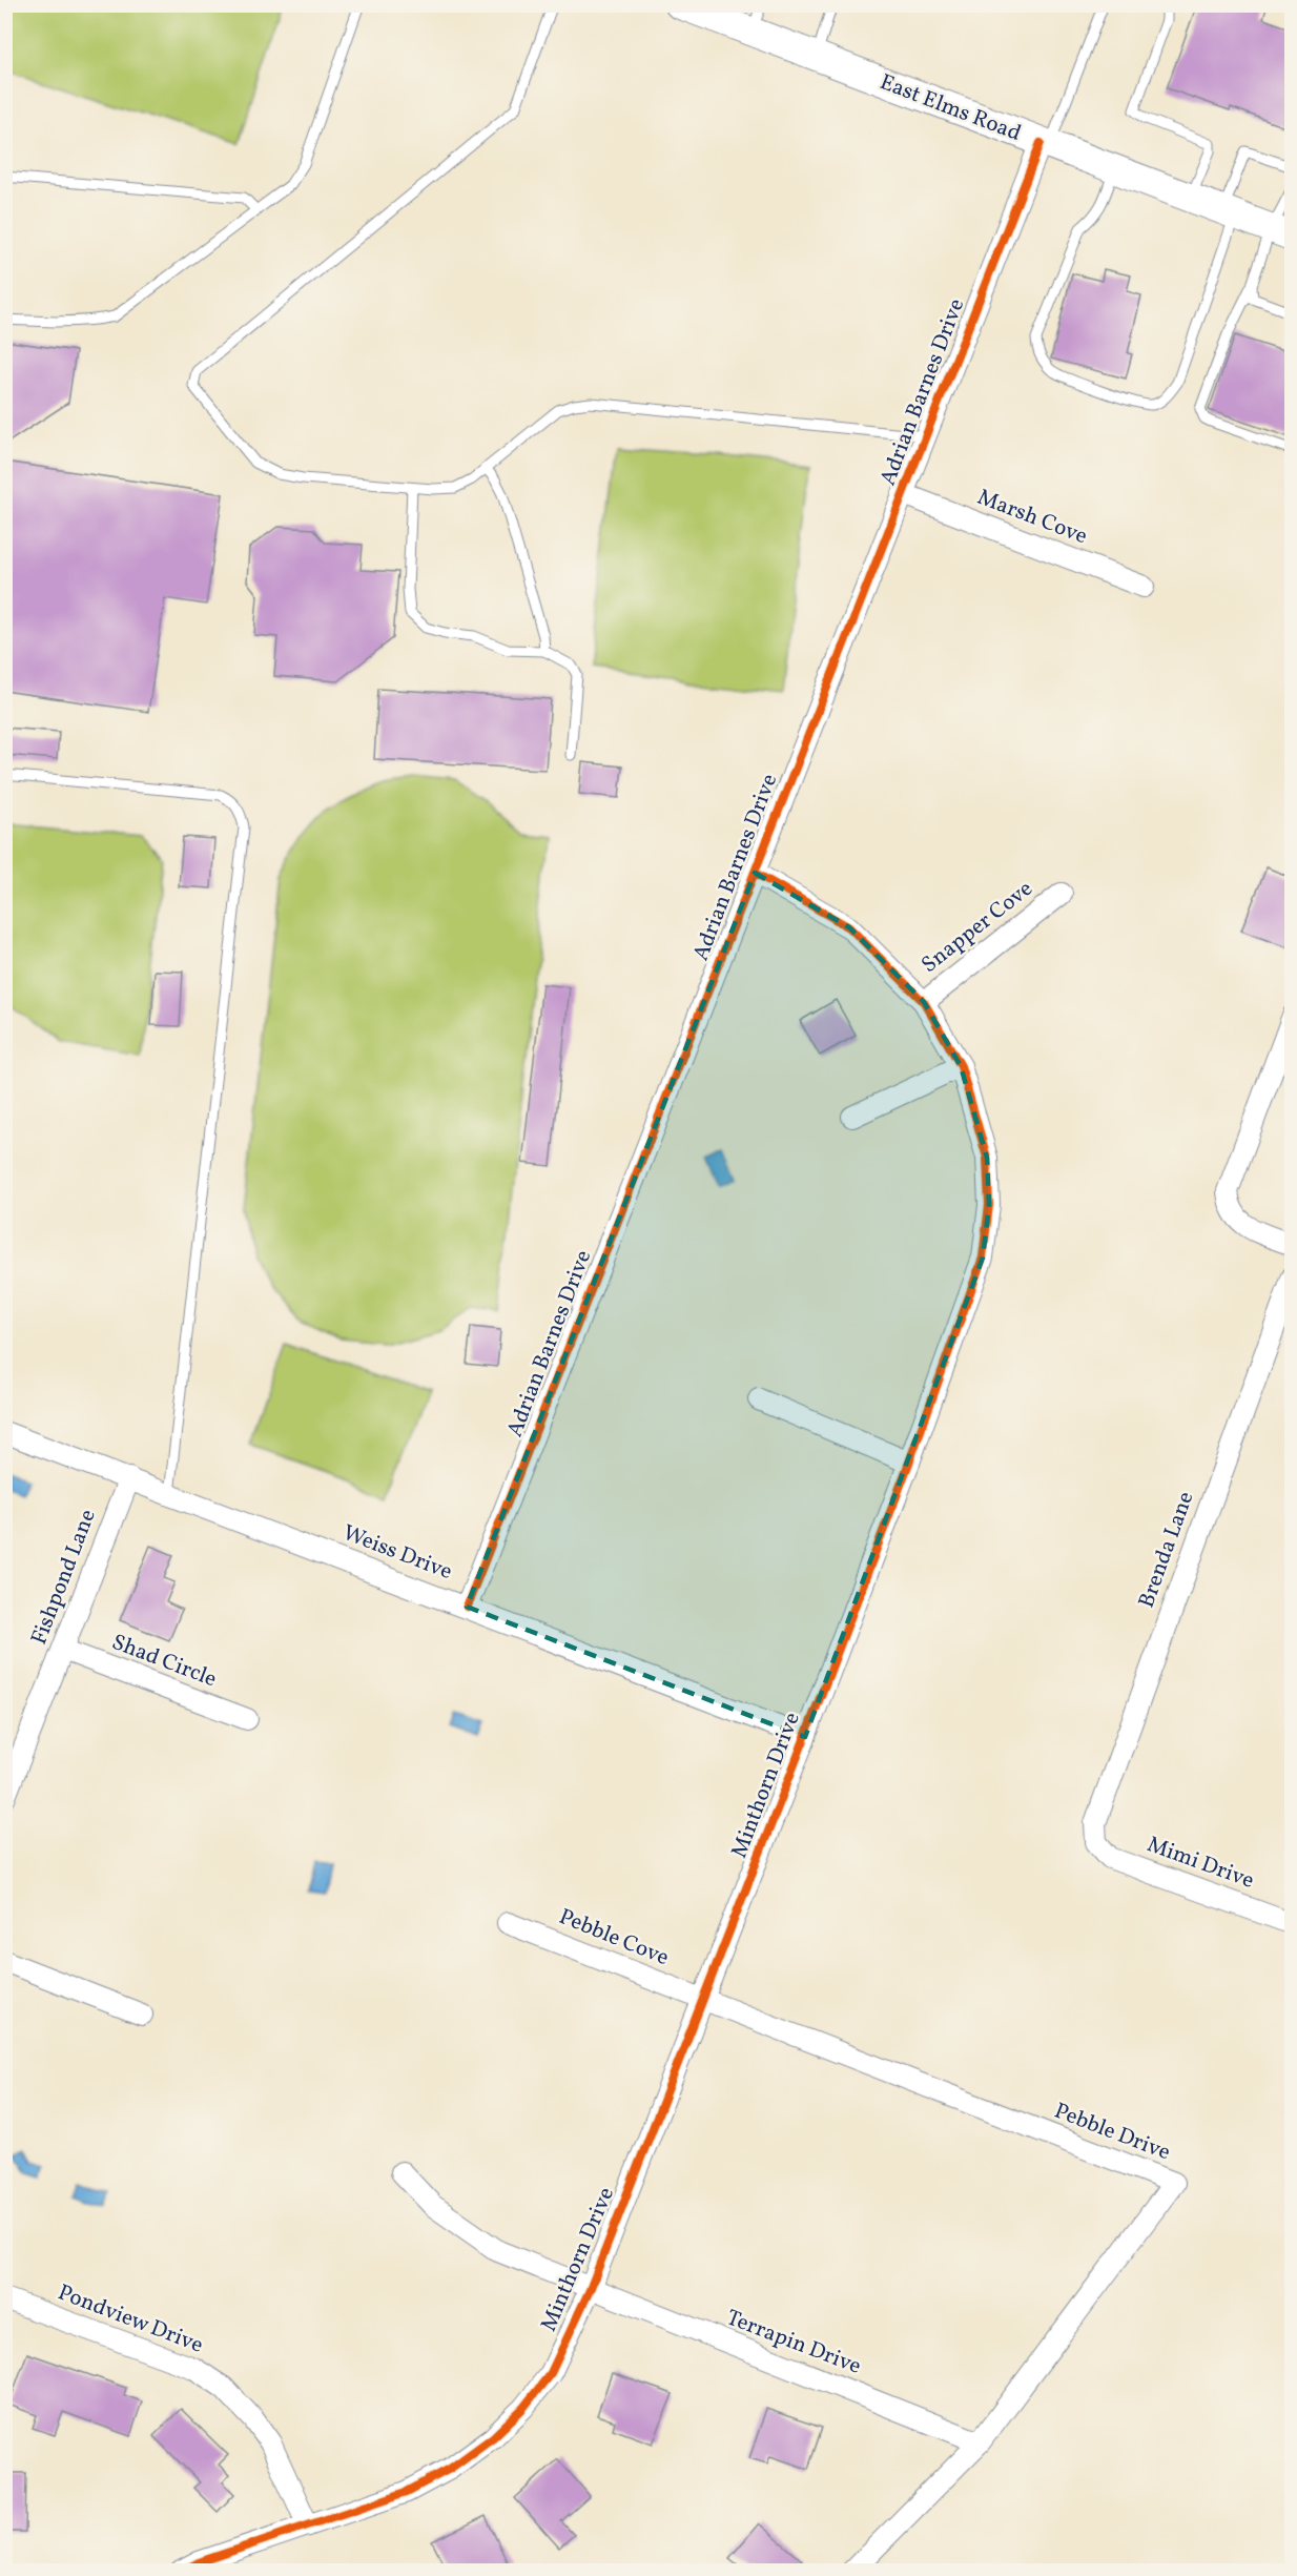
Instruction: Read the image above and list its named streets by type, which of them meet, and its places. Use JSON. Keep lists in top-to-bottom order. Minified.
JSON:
{"streets":{"main road":["East Elms Road"],"street":["Adrian Barnes Drive","Marsh Cove","Snapper Cove","Brenda Lane","Weiss Drive","Fishpond Lane","Shad Circle","Minthorn Drive","Mimi Drive","Pebble Cove","Pebble Drive","Pondview Drive","Terrapin Drive"]},"crossings":[["East Elms Road","Adrian Barnes Drive"],["Adrian Barnes Drive","Marsh Cove"],["Adrian Barnes Drive","Weiss Drive"],["Adrian Barnes Drive","Minthorn Drive"],["Snapper Cove","Minthorn Drive"],["Brenda Lane","Mimi Drive"],["Weiss Drive","Fishpond Lane"],["Weiss Drive","Minthorn Drive"],["Fishpond Lane","Shad Circle"],["Minthorn Drive","Pebble Cove"],["Minthorn Drive","Pebble Drive"],["Minthorn Drive","Pondview Drive"],["Minthorn Drive","Terrapin Drive"],["Pebble Cove","Pebble Drive"],["Pebble Drive","Terrapin Drive"]]}
